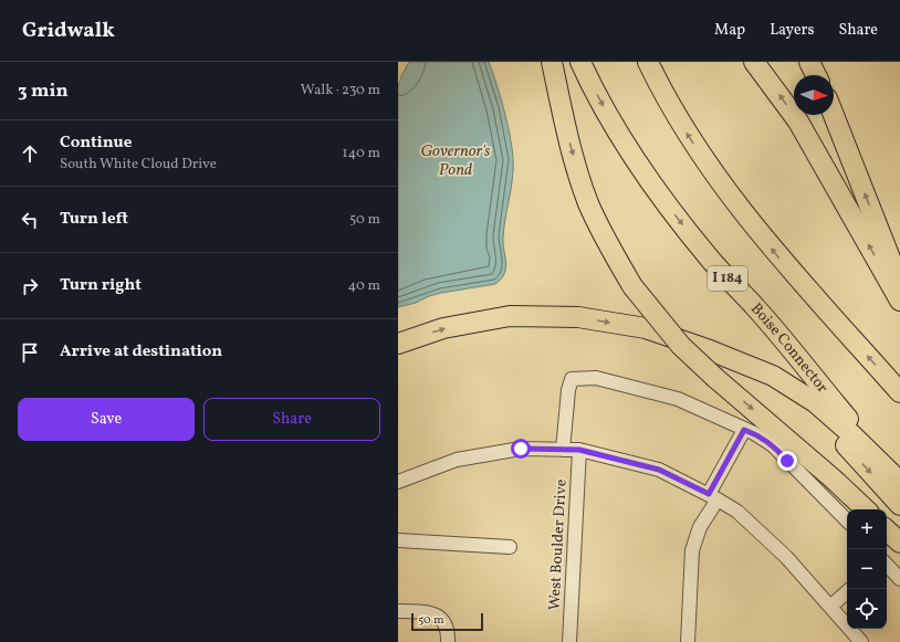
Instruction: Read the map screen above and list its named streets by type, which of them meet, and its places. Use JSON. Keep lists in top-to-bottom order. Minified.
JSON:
{"streets":{"highway":["I 184","Boise Connector"],"street":["West Boulder Drive"]},"water":["Governor's Pond"],"scale_bar":"50 m","north":"right","page":{"header":"Gridwalk","nav":["Map","Layers","Share"],"heading":["3 min","Walk · 230 m"],"list":[["Continue","South White Cloud Drive","140 m"],["Turn left","50 m"],["Turn right","40 m"],"Arrive at destination"],"buttons":["Save","Share"],"map_buttons":["+","−"],"scale":"50 m"}}
